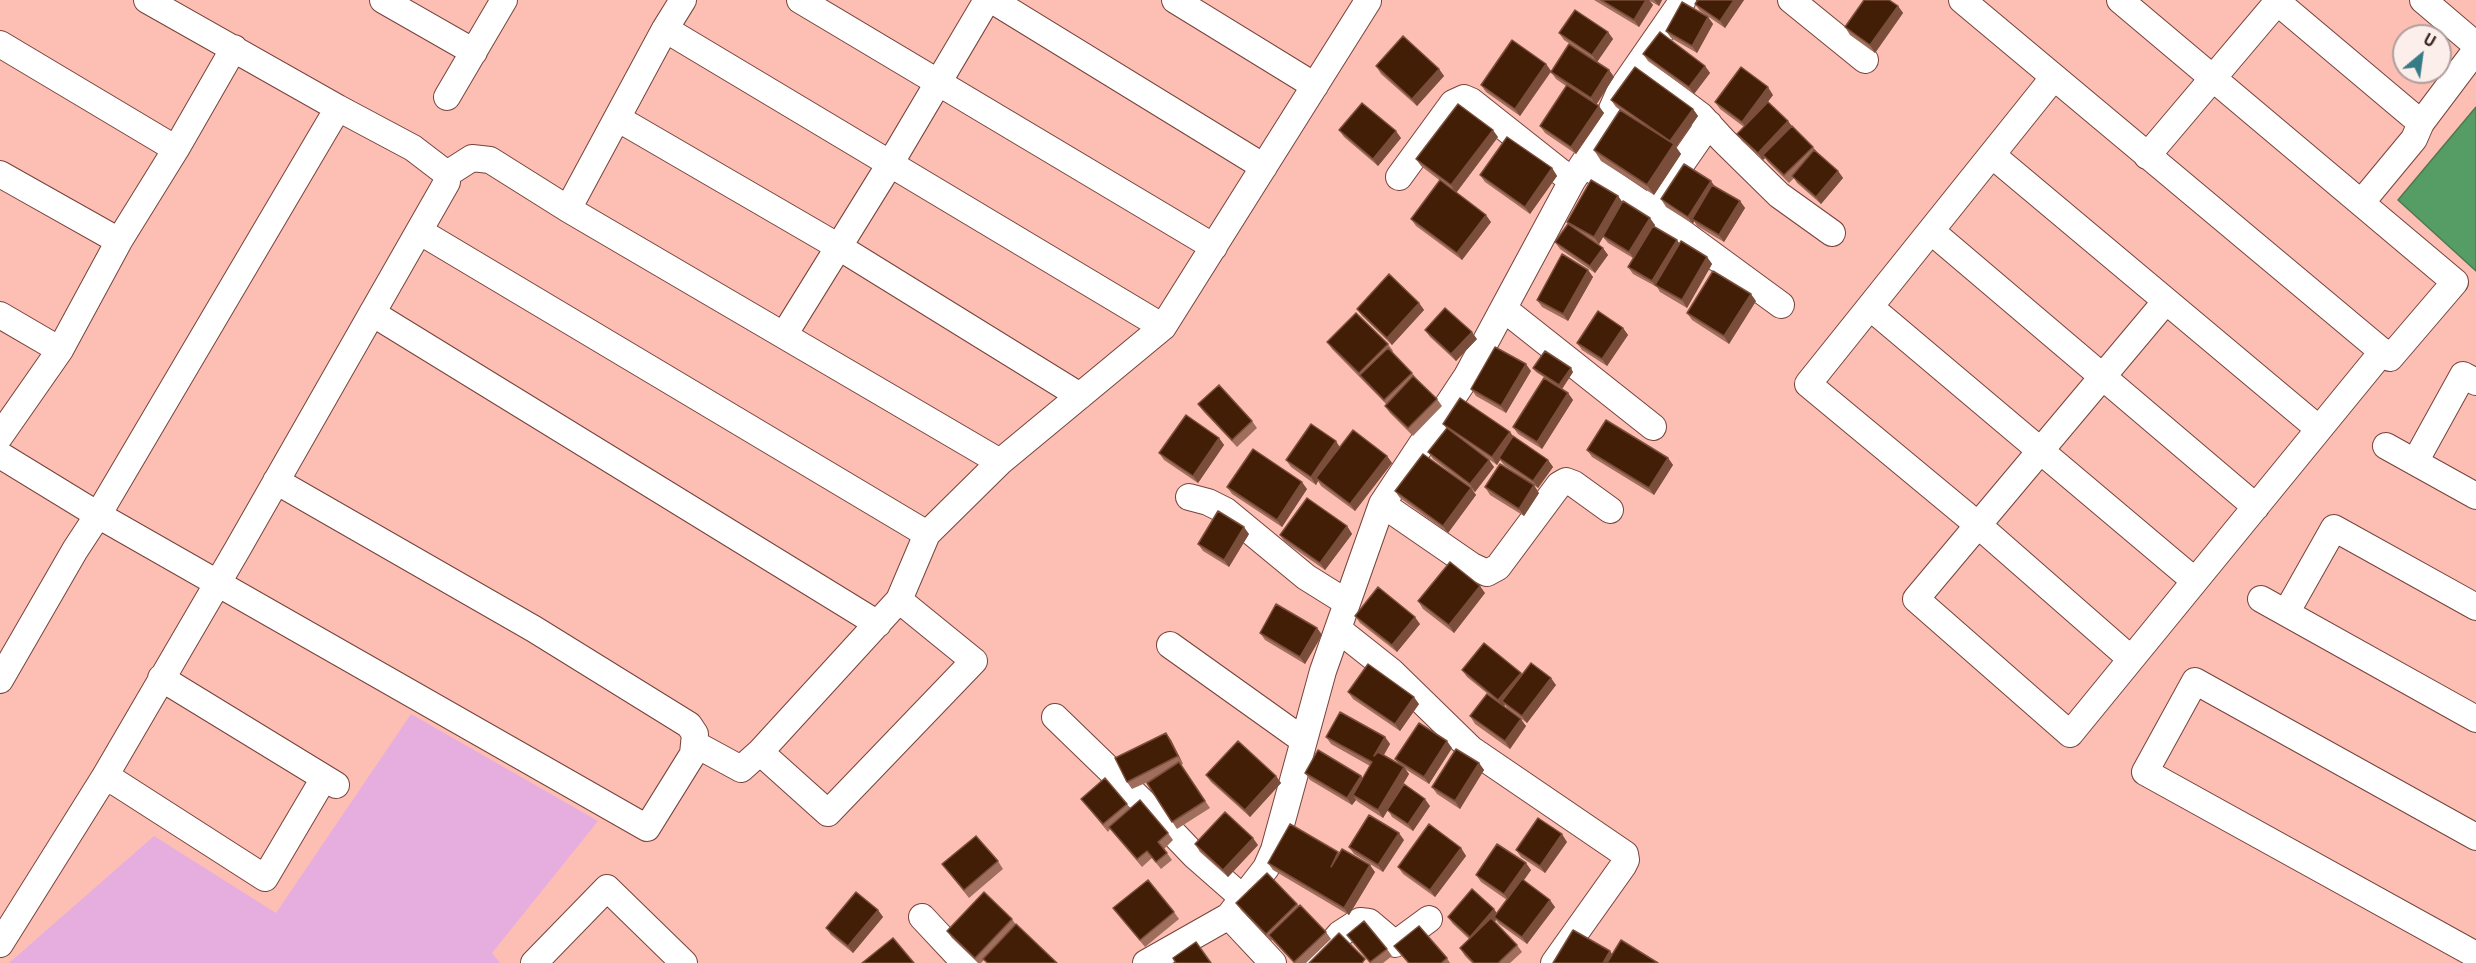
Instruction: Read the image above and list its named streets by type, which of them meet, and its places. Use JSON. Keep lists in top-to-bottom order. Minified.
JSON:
{"north":"top right"}
